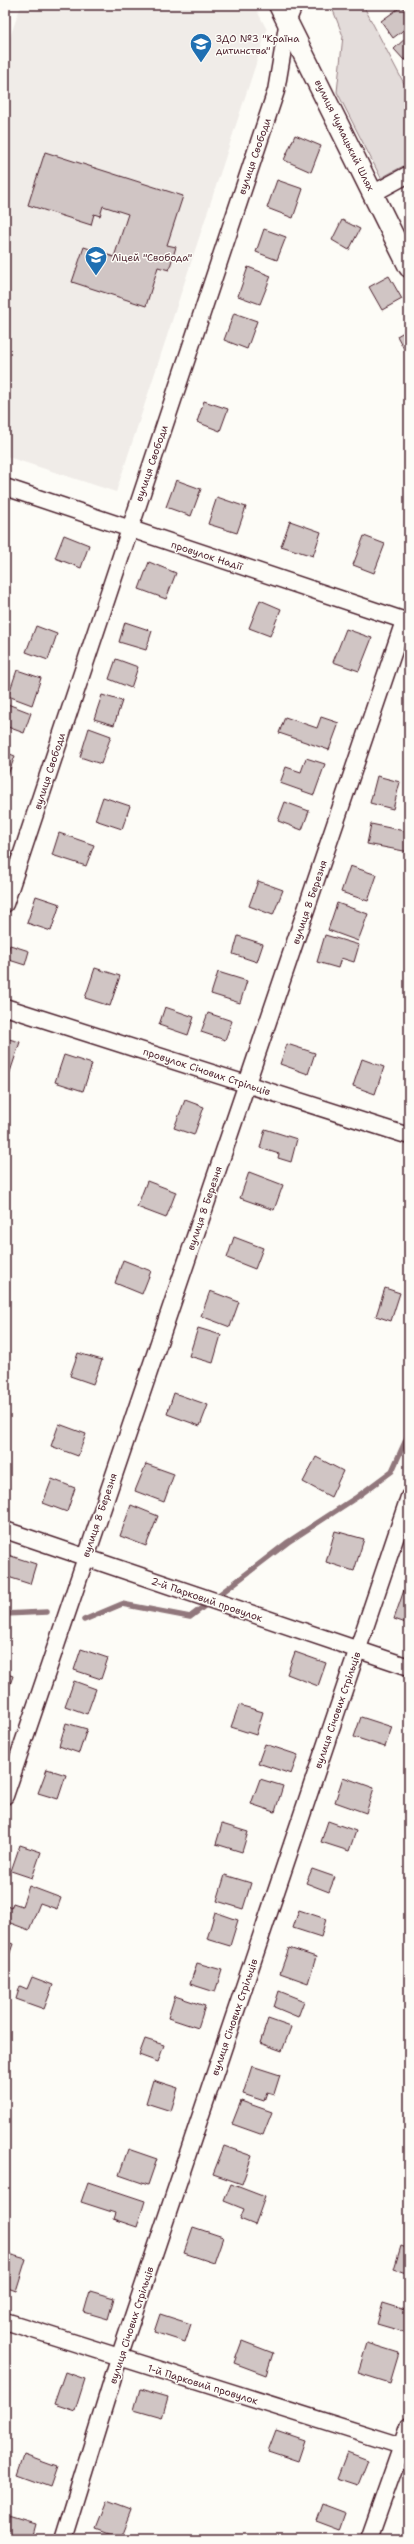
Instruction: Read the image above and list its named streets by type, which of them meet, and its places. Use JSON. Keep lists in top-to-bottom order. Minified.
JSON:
{"streets":{"street":["вулиця Чумацький Шлях","вулиця Свободи","провулок Надії","вулиця 8 Березня","провулок Січових Стрільців","2-й Парковий провулок","вулиця Січових Стрільців","1-й Парковий провулок"]},"crossings":[["вулиця Чумацький Шлях","вулиця Свободи"],["вулиця Свободи","провулок Надії"],["провулок Надії","вулиця 8 Березня"],["вулиця 8 Березня","провулок Січових Стрільців"],["вулиця 8 Березня","2-й Парковий провулок"],["2-й Парковий провулок","вулиця Січових Стрільців"],["вулиця Січових Стрільців","1-й Парковий провулок"]],"places":{"school or university":["ЗДО №3 \"Країна дитинства\"","Ліцей \"Свобода\""]}}
